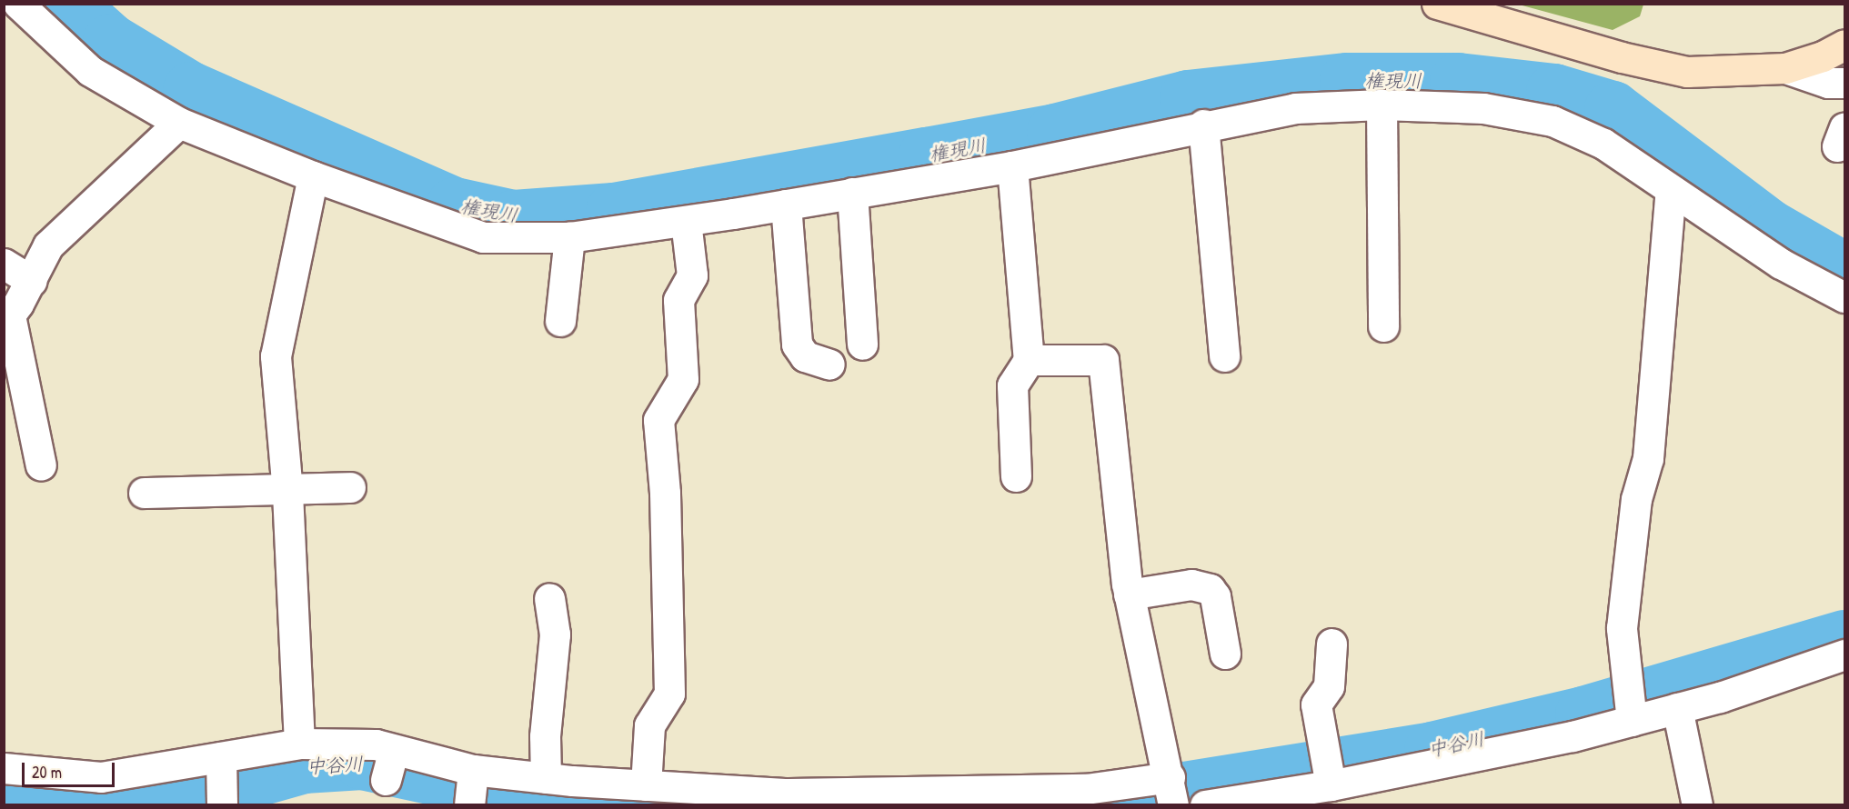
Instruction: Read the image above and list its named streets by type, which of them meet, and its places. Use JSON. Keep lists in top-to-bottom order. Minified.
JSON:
{"water":["権現川","中谷川"],"scale_bar":"20 m"}
